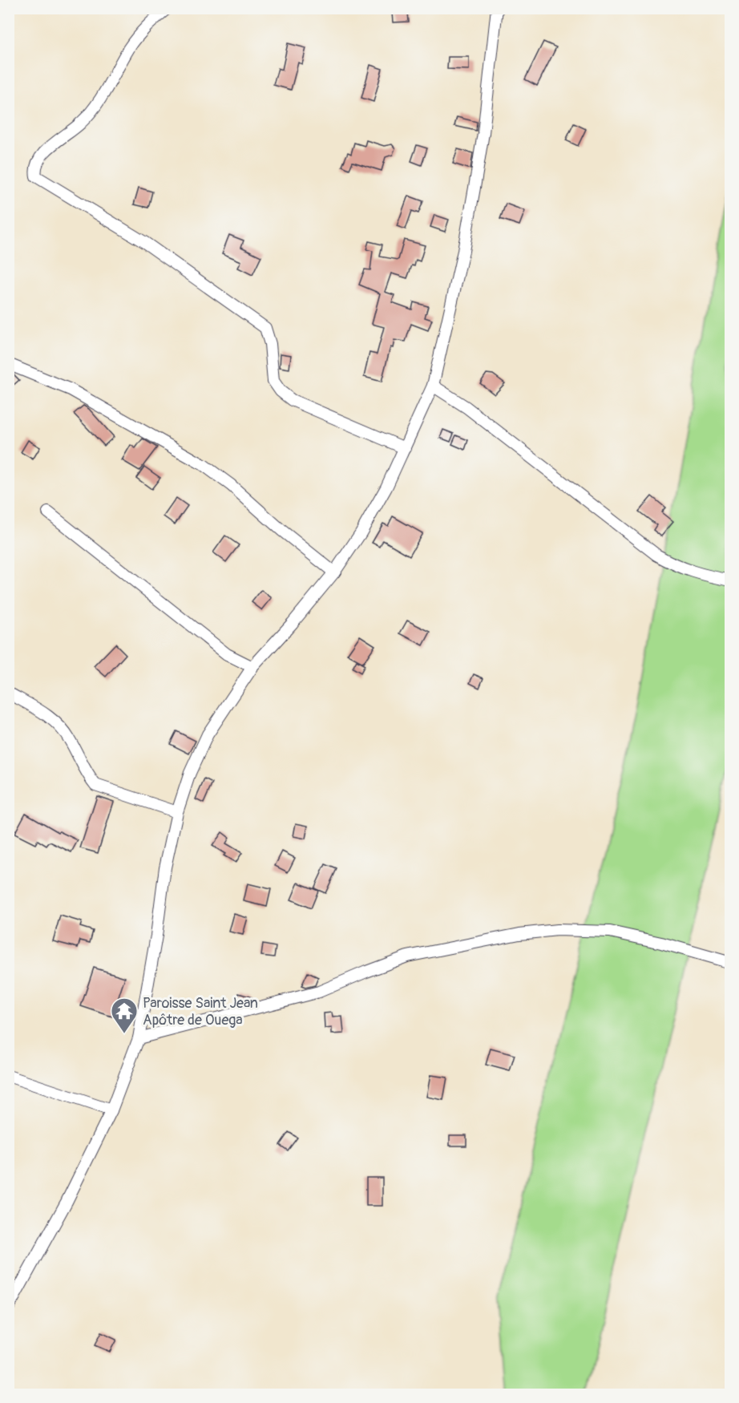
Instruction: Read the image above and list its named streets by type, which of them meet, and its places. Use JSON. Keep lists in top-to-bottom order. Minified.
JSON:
{"places":{"temple":["Paroisse Saint Jean Apôtre de Ouega"]}}
